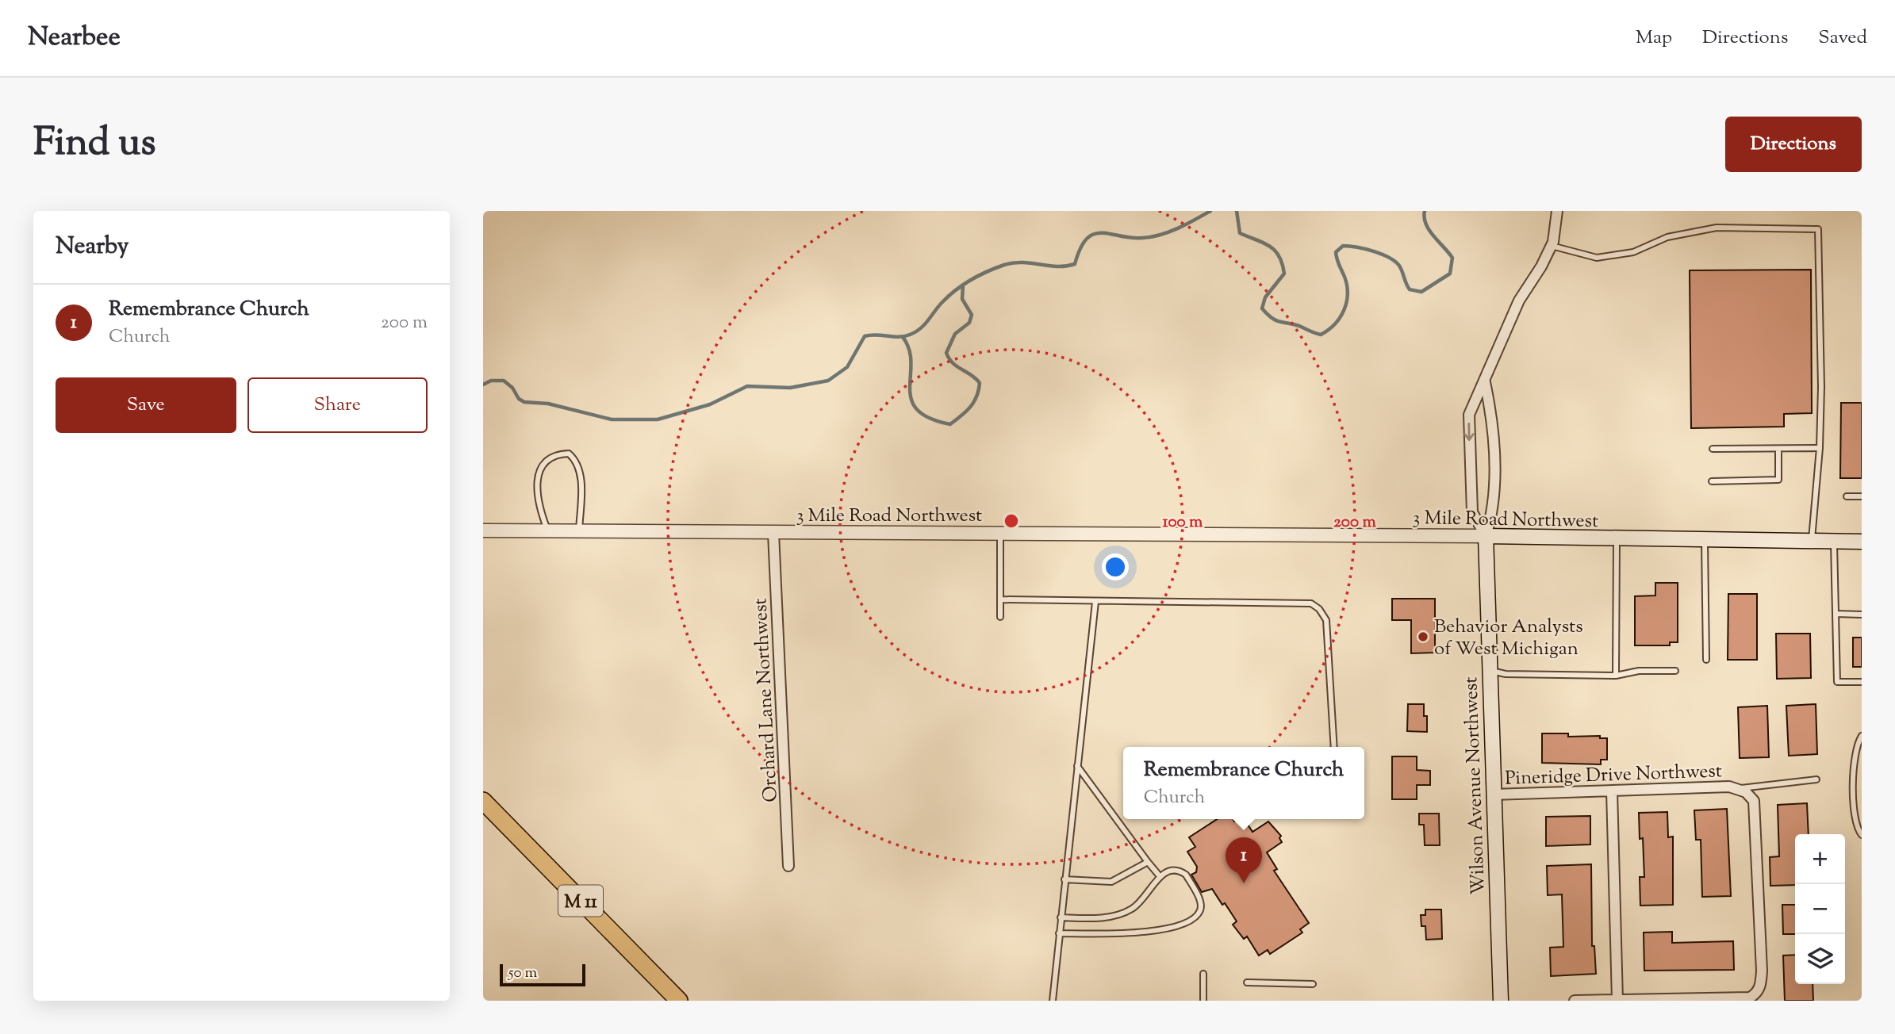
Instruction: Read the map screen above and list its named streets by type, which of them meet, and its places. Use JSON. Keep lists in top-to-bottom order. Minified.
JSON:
{"streets":{"main road":["3 Mile Road Northwest","Wilson Avenue Northwest","M 11"],"street":["Orchard Lane Northwest","Pineridge Drive Northwest"]},"crossings":[["3 Mile Road Northwest","Orchard Lane Northwest"],["3 Mile Road Northwest","Wilson Avenue Northwest"],["Pineridge Drive Northwest","Wilson Avenue Northwest"]],"places":["Behavior Analysts of West Michigan"],"scale_bar":"50 m","page":{"header":"Nearbee","nav":["Map","Directions","Saved"],"title":"Find us","buttons":["Directions",["Save","Share"]],"heading":"Nearby","list":[{"mark":"1","name":"Remembrance Church","note":"Church","value":"200 m"}],"popup":["Remembrance Church","Church"],"map_buttons":["+","−"],"pins":"1","scale":"50 m"},"rings":["100 m","200 m"]}
